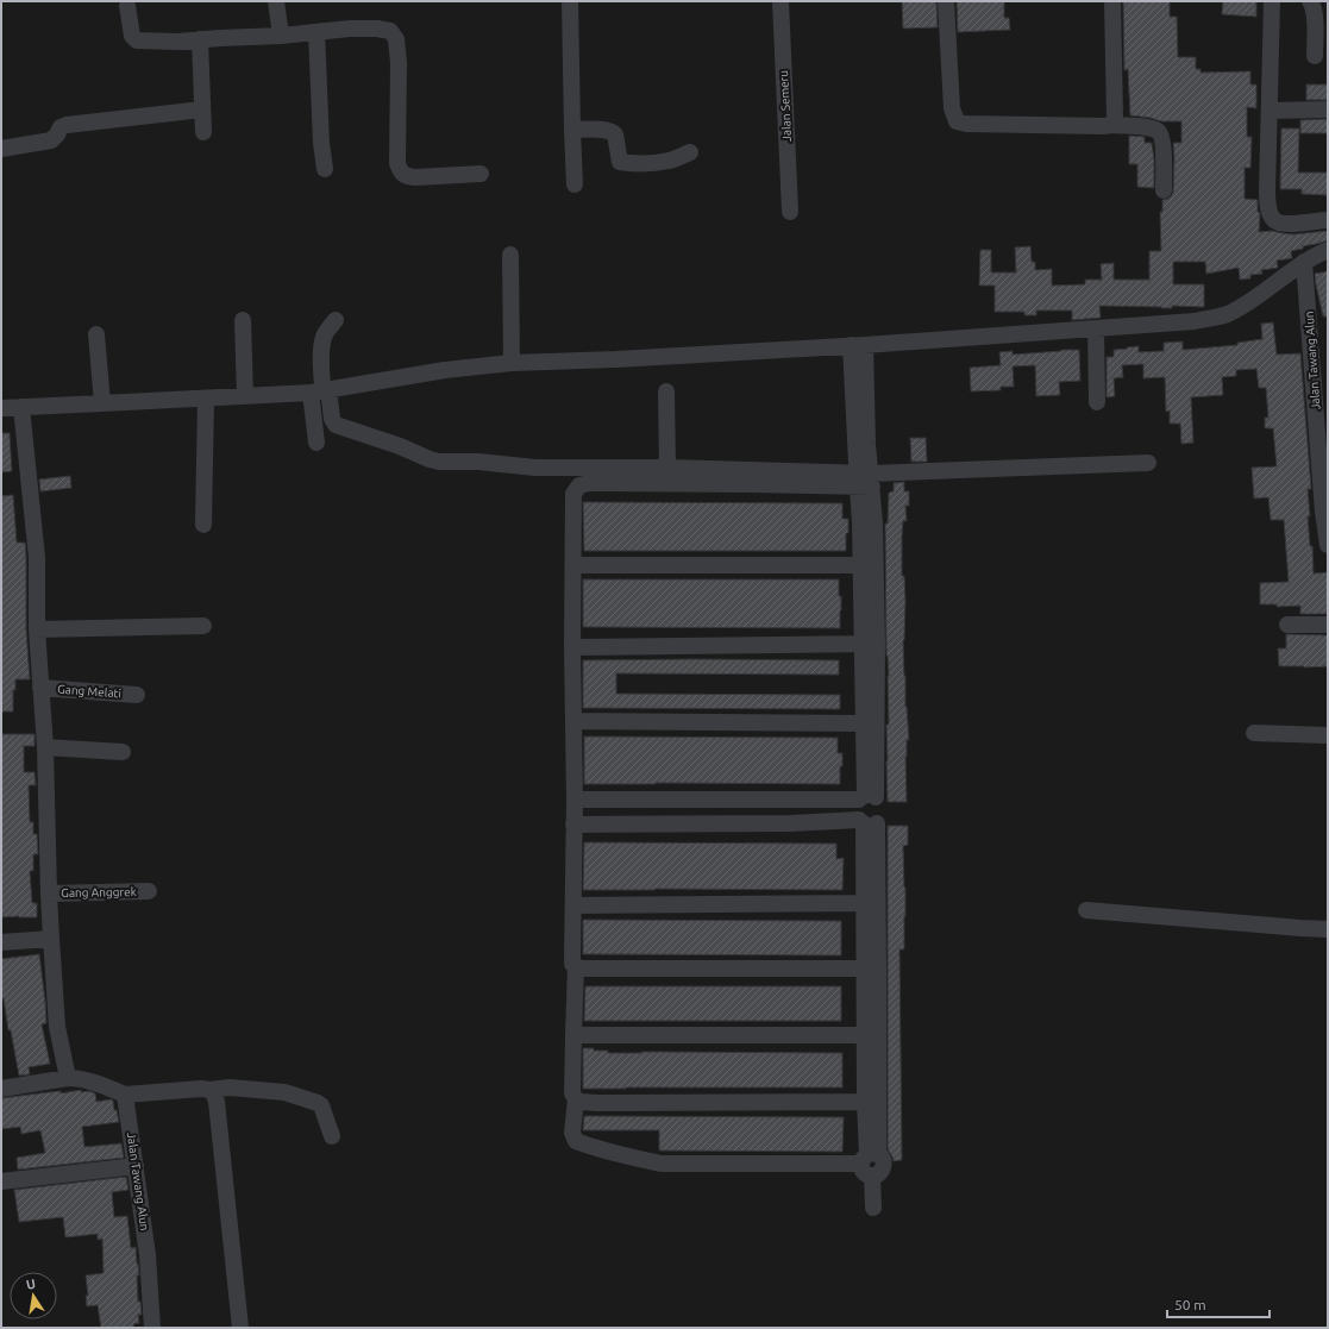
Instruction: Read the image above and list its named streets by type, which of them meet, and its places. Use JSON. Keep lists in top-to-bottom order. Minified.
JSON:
{"streets":{"street":["Jalan Semeru","Jalan Tawang Alun","Gang Melati","Gang Anggrek"]},"scale_bar":"50 m","north":"top"}
